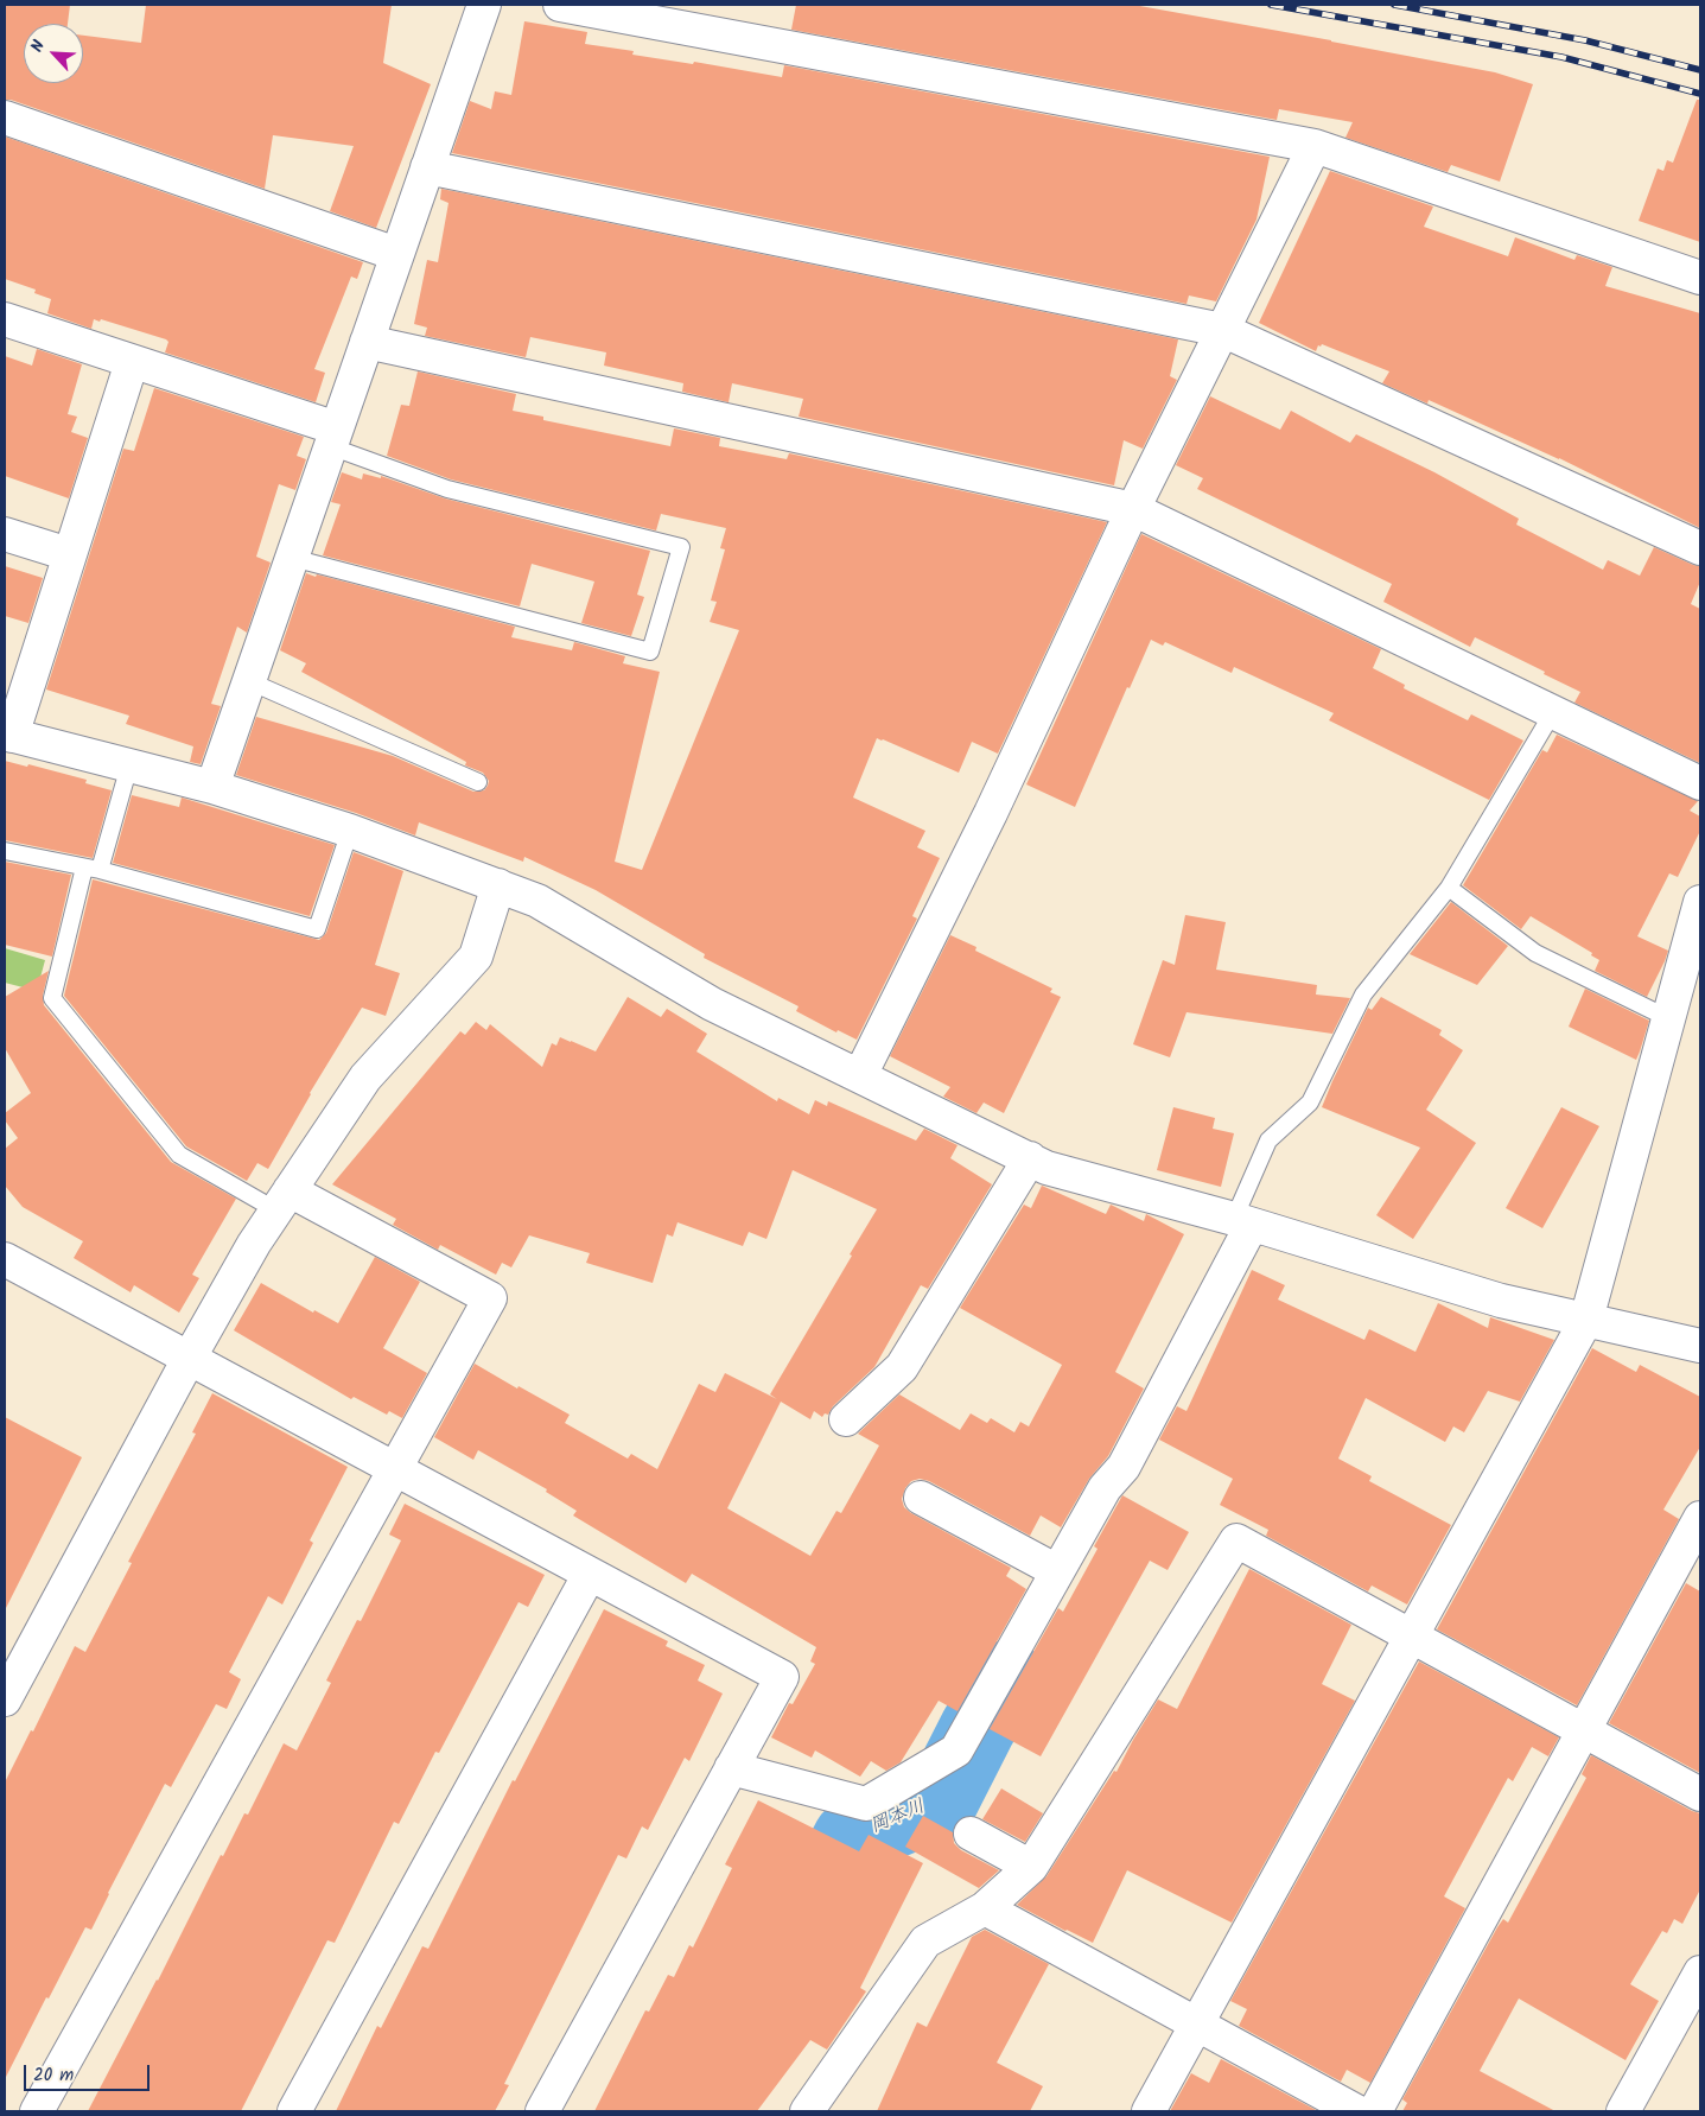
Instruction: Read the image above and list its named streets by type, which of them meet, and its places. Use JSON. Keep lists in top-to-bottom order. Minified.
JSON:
{"water":["岡本川"],"scale_bar":"20 m","north":"top left"}
